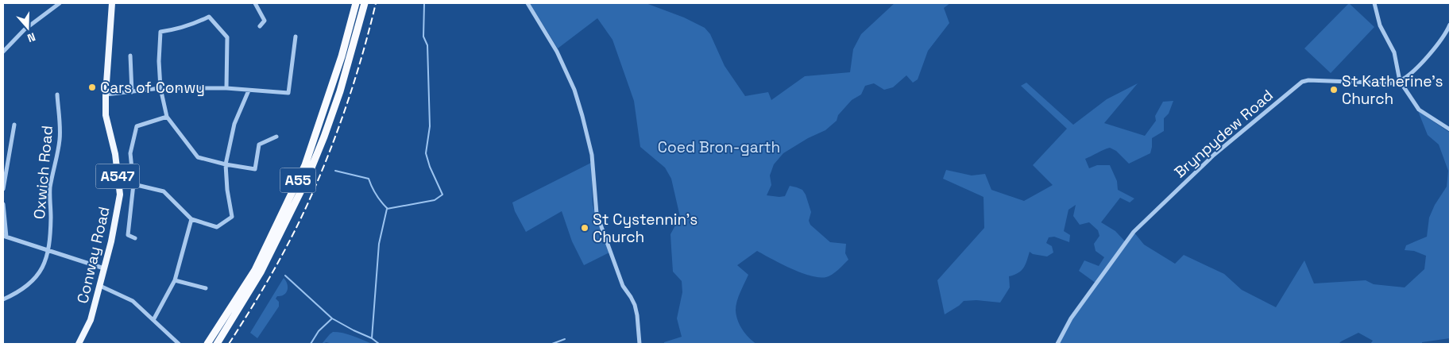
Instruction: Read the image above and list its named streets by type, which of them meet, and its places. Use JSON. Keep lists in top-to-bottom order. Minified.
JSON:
{"streets":{"highway":["A55"],"main road":["A547","Conway Road"],"street":["Brynpydew Road","Oxwich Road"]},"parks":["Coed Bron-garth"],"places":["Cars of Conwy","St Katherine's Church","St Cystennin's Church"],"north":"bottom"}
